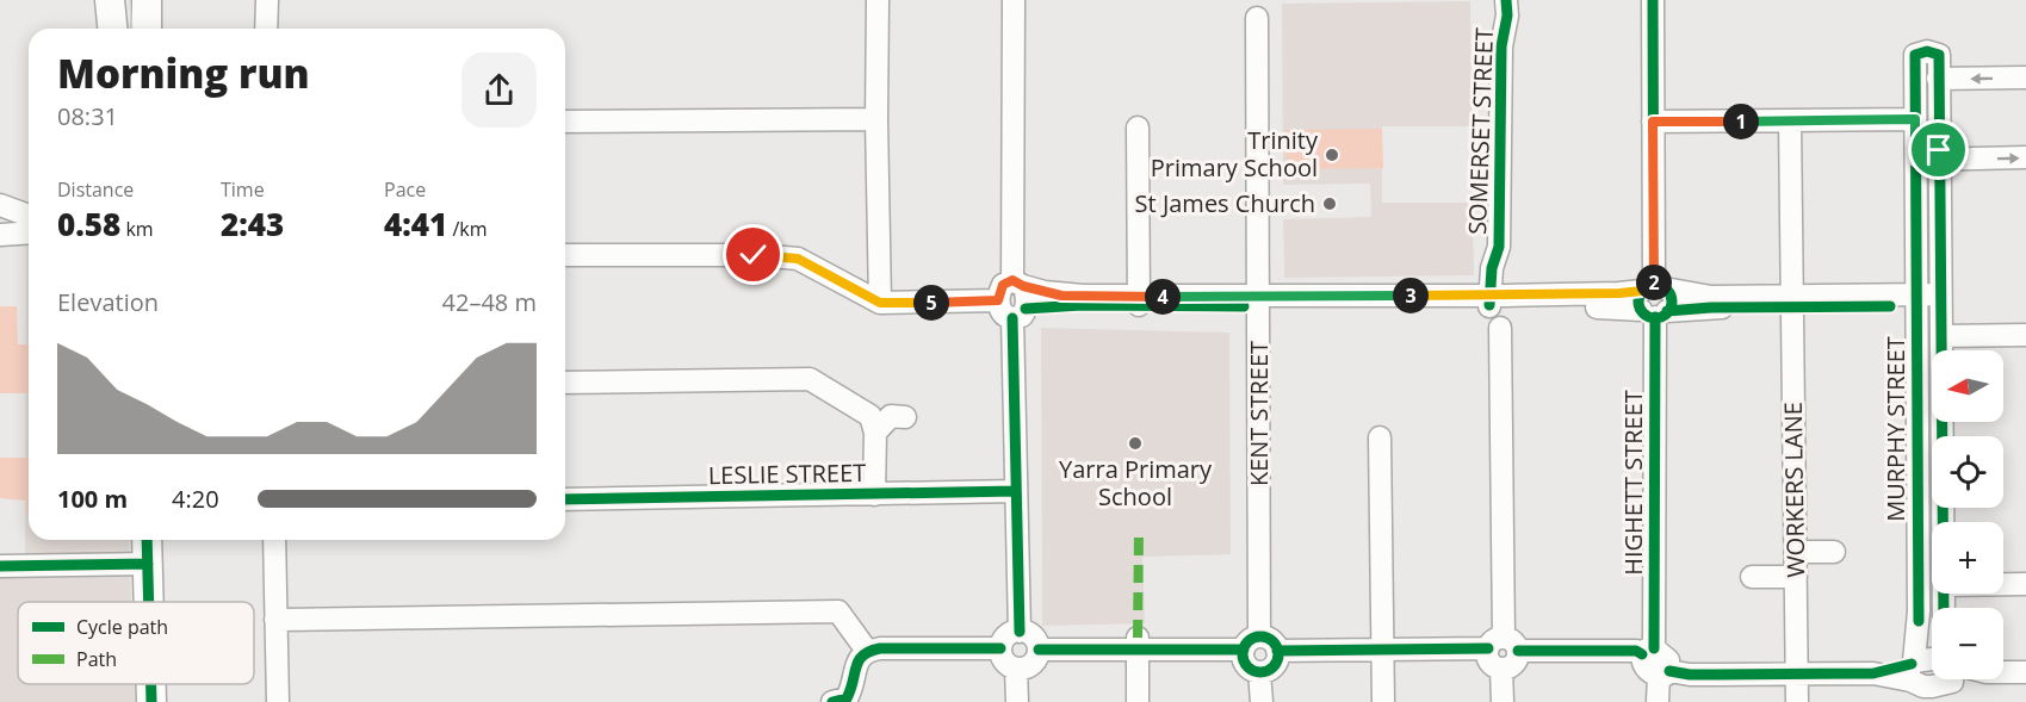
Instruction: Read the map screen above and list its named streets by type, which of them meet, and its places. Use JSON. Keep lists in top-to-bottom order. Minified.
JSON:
{"streets":{"street":["SOMERSET STREET","KENT STREET","MURPHY STREET","LESLIE STREET","HIGHETT STREET","WORKERS LANE"]},"places":["Trinity Primary School","St James Church","Yarra Primary School"],"legend":["Cycle path","Path"],"north":"left","page":{"heading":["Morning run","08:31"],"pins":["1","2","3","4","5"],"stats":[["Distance","0.58 km"],["Time","2:43"],["Pace","4:41 /km"]],"chart":["Elevation","42–48 m"],"map_buttons":["+","−"],"list":[{"name":"100 m","note":"4:20"}]}}
